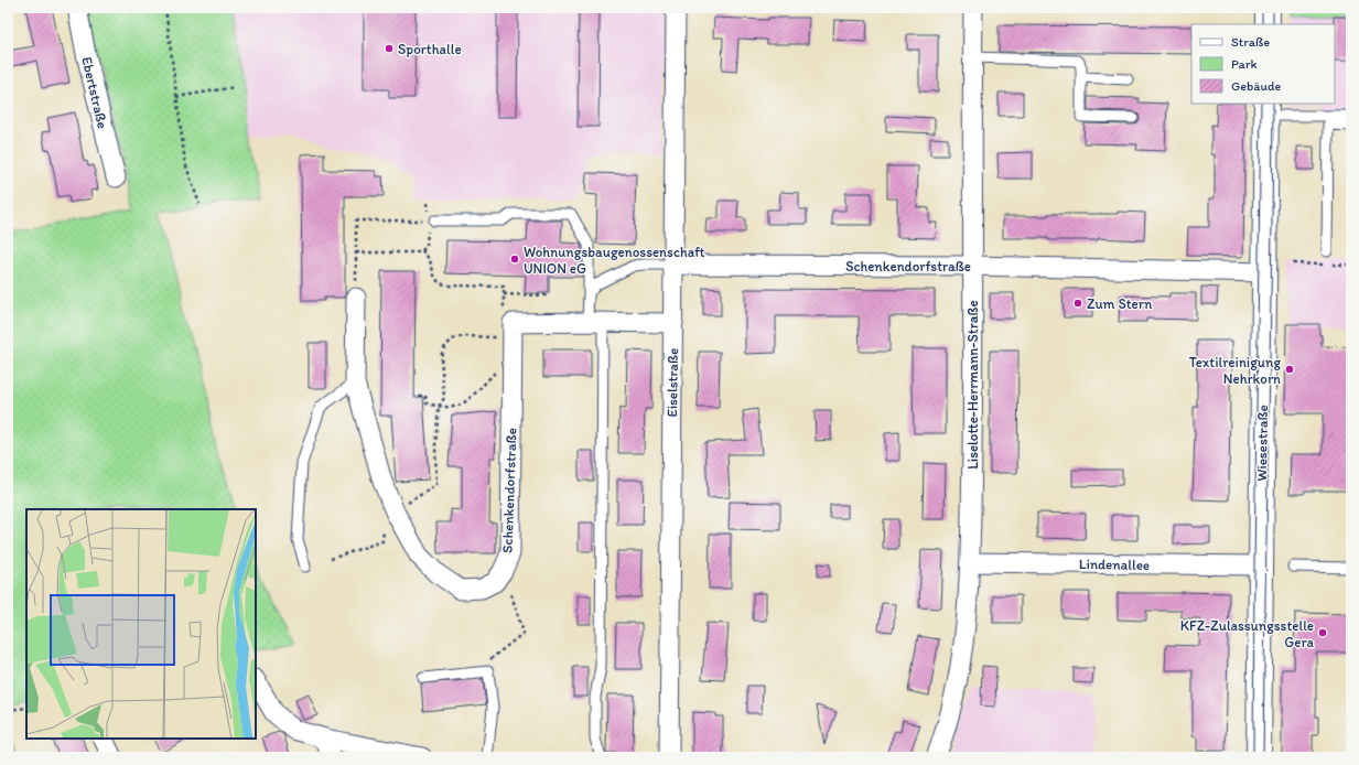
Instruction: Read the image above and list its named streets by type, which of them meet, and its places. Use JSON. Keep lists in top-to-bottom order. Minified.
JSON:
{"streets":{"street":["Ebertstraße","Schenkendorfstraße","Eiselstraße","Liselotte-Herrmann-Straße","Wiesestraße","Lindenallee"]},"crossings":[["Schenkendorfstraße","Eiselstraße"],["Schenkendorfstraße","Liselotte-Herrmann-Straße"],["Schenkendorfstraße","Wiesestraße"],["Liselotte-Herrmann-Straße","Lindenallee"],["Wiesestraße","Lindenallee"]],"places":["Sporthalle","Wohnungsbaugenossenschaft UNION eG","Zum Stern","Textilreinigung Nehrkorn","KFZ-Zulassungsstelle Gera"],"legend":["Straße","Park","Gebäude"]}
